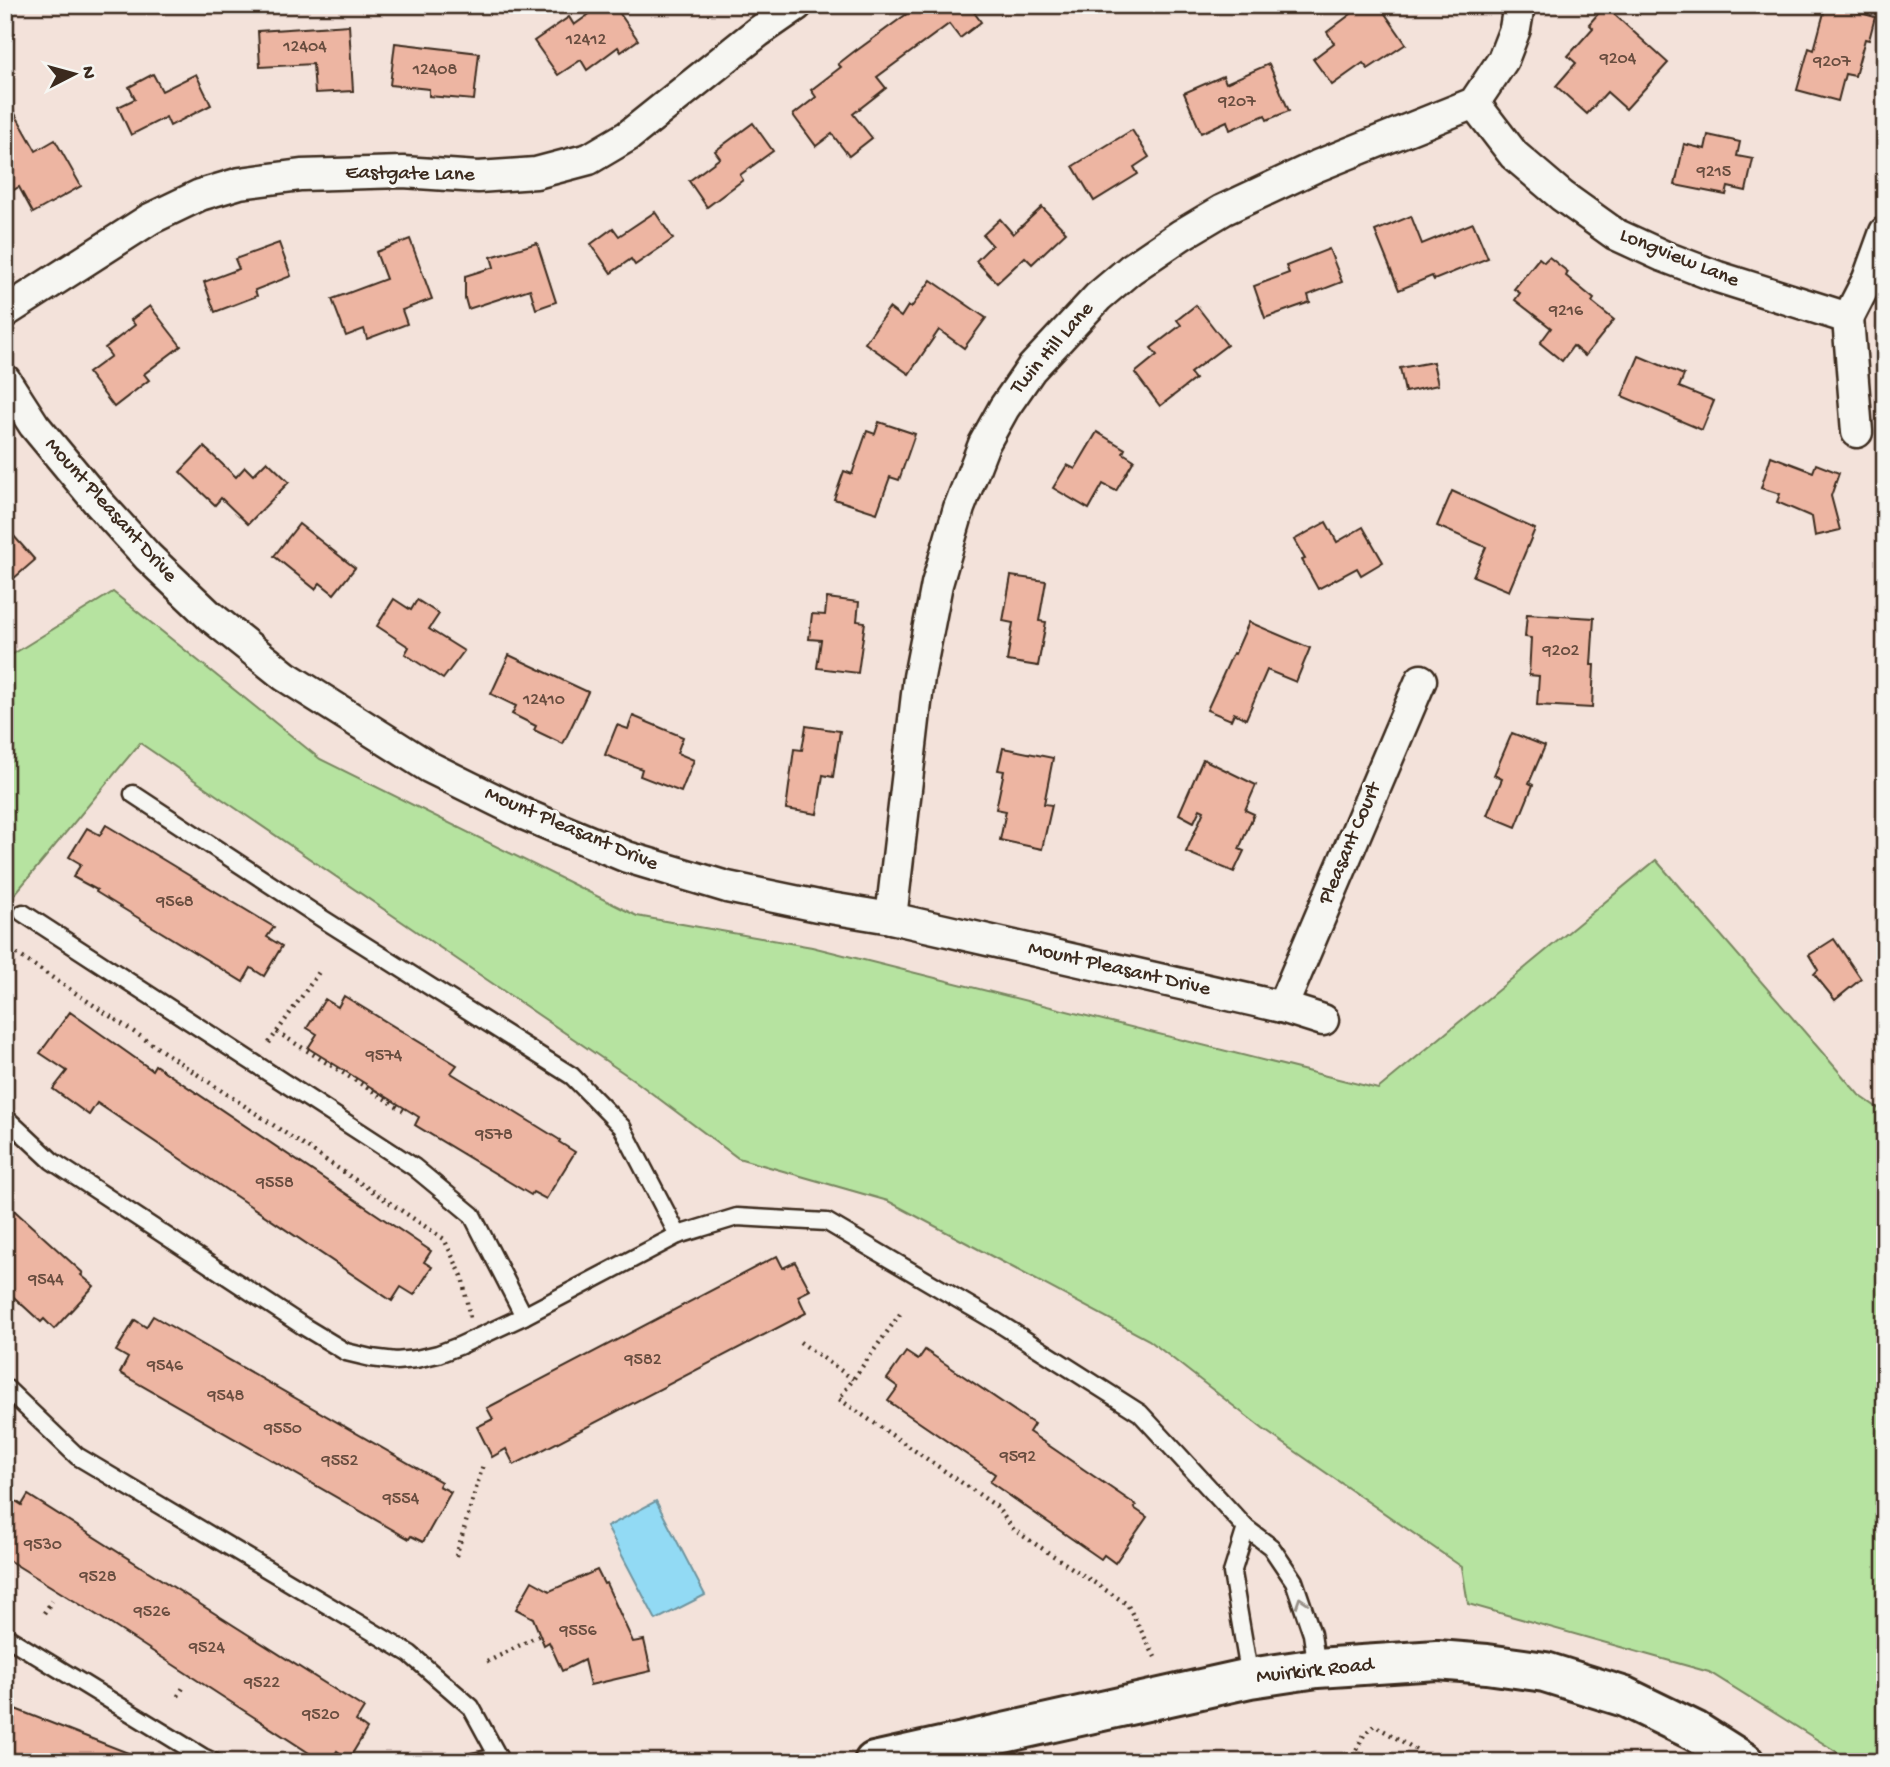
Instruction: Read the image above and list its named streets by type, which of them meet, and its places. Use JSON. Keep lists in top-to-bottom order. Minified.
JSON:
{"streets":{"main road":["Muirkirk Road"],"street":["Eastgate Lane","Longview Lane","Twin Hill Lane","Mount Pleasant Drive","Pleasant Court"]},"crossings":[["Longview Lane","Twin Hill Lane"],["Twin Hill Lane","Mount Pleasant Drive"],["Mount Pleasant Drive","Pleasant Court"]],"house_numbers":["12412","12404","9204","9207","12408","9207","9215","9216","9202","12410","9568","9574","9578","9558","9544","9582","9546","9548","9550","9592","9552","9554","9530","9528","9526","9556","9524","9522","9520"],"north":"right"}
